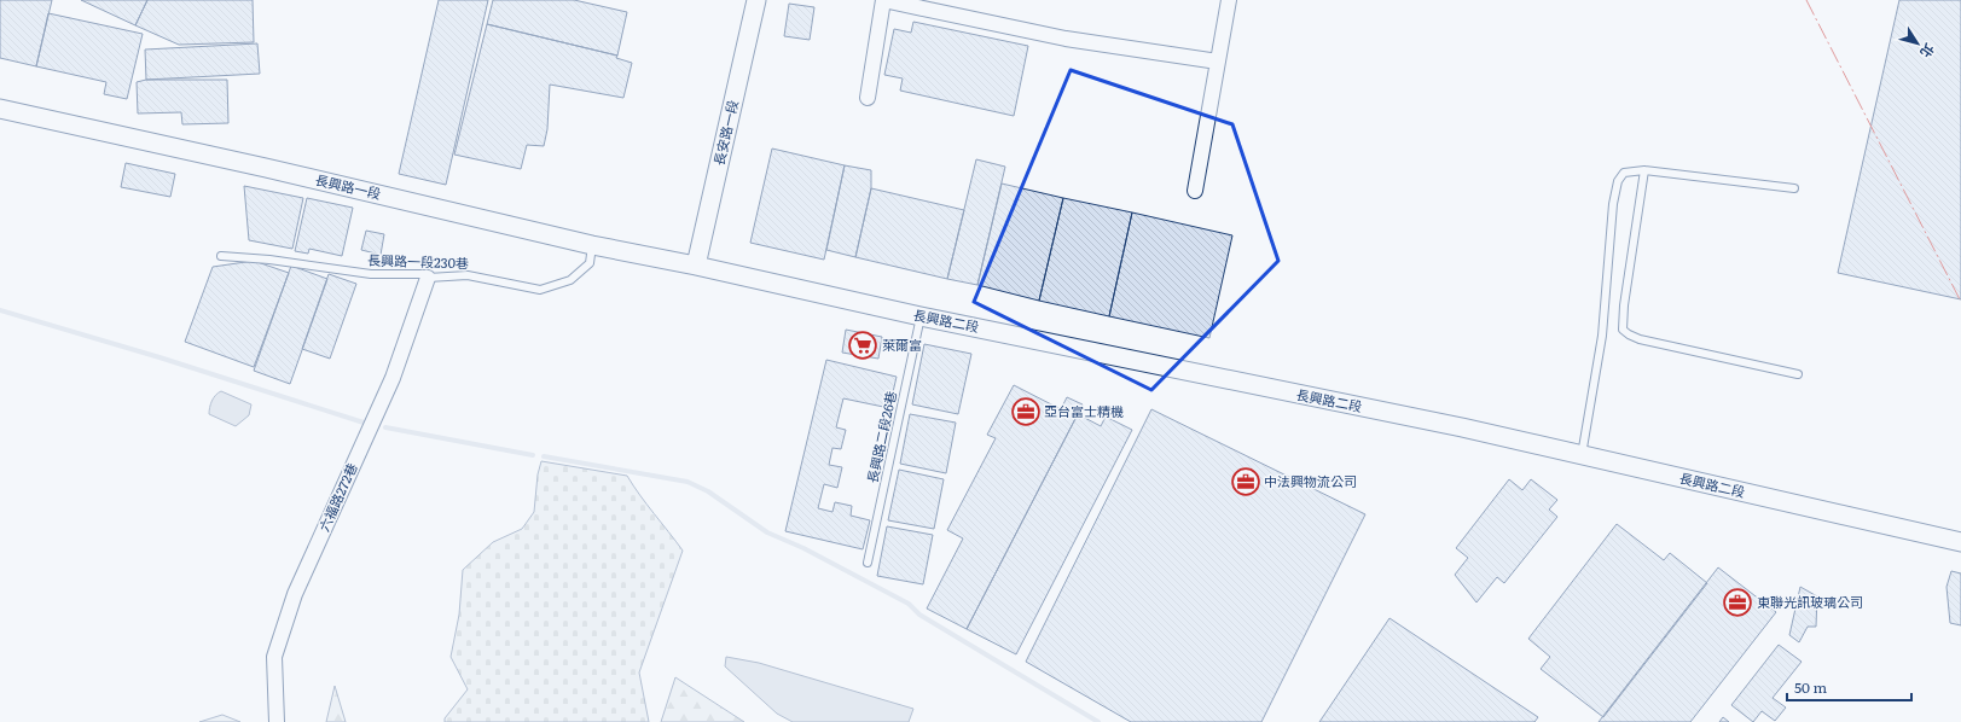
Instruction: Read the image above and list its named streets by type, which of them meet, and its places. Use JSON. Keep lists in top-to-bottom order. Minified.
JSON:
{"streets":{"street":["長安路一段","長興路一段","長興路二段","六福路272巷"],"lane":["長興路一段230巷","長興路二段26巷"]},"crossings":[["長安路一段","長興路一段"],["長安路一段","長興路二段"],["長興路一段","長興路一段230巷"],["長興路一段","長興路二段"],["長興路一段230巷","六福路272巷"],["長興路二段","長興路二段26巷"]],"places":{"supermarket":["萊爾富"],"office":["亞台富士精機","中法興物流公司","東聯光訊玻璃公司"]},"scale_bar":"50 m","north":"bottom right"}
